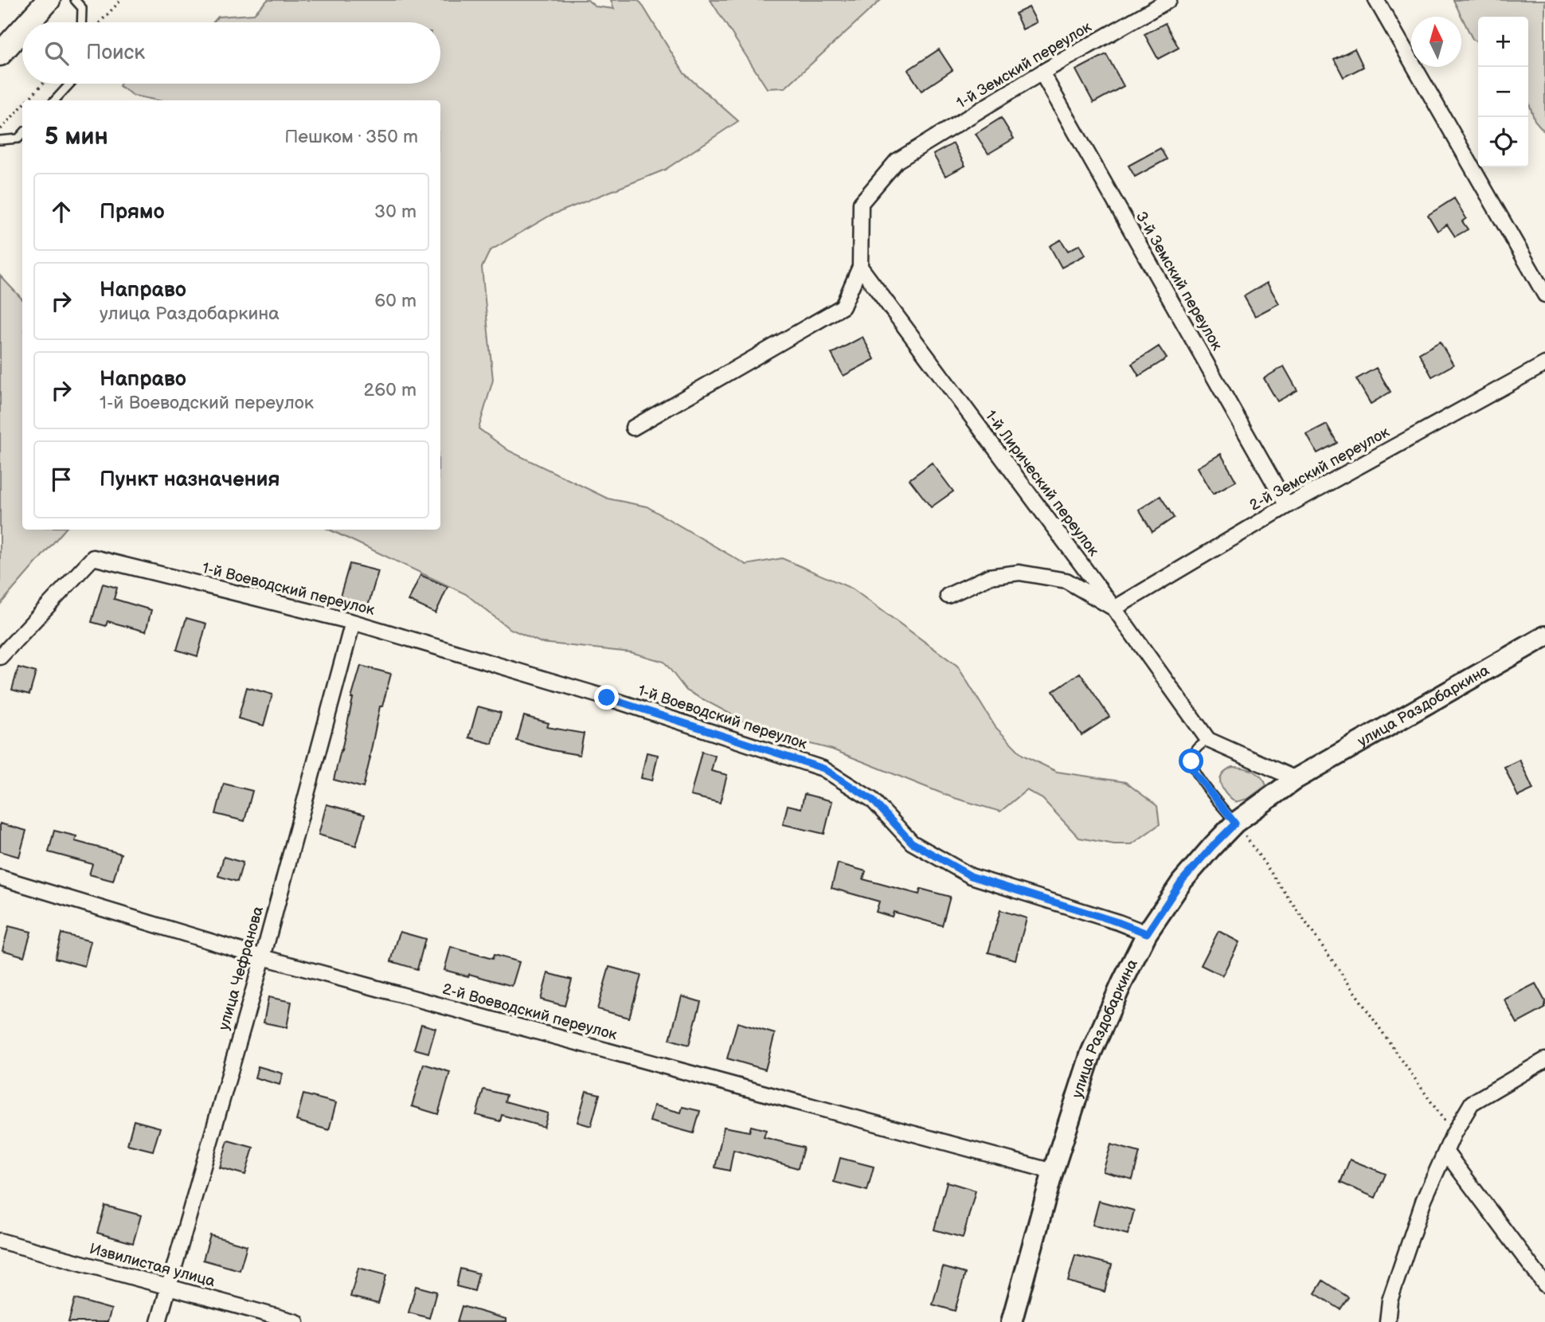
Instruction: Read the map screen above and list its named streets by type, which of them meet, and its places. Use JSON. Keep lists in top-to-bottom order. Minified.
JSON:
{"streets":{"street":["1-й Земский переулок","3-й Земский переулок","2-й Земский переулок","1-й Лирический переулок","1-й Воеводский переулок","улица Раздобаркина","улица Чефранова","2-й Воеводский переулок","Извилистая улица"]},"crossings":[["1-й Земский переулок","3-й Земский переулок"],["1-й Земский переулок","1-й Лирический переулок"],["3-й Земский переулок","2-й Земский переулок"],["2-й Земский переулок","1-й Лирический переулок"],["1-й Воеводский переулок","улица Раздобаркина"],["1-й Воеводский переулок","улица Чефранова"],["улица Раздобаркина","2-й Воеводский переулок"],["улица Чефранова","2-й Воеводский переулок"],["улица Чефранова","Извилистая улица"]],"north":"top","page":{"map_buttons":["+","−"],"search":"Поиск","heading":["5 мин","Пешком · 350 m"],"list":[["Прямо","30 m"],["Направо","улица Раздобаркина","60 m"],["Направо","1-й Воеводский переулок","260 m"],"Пункт назначения"]}}
